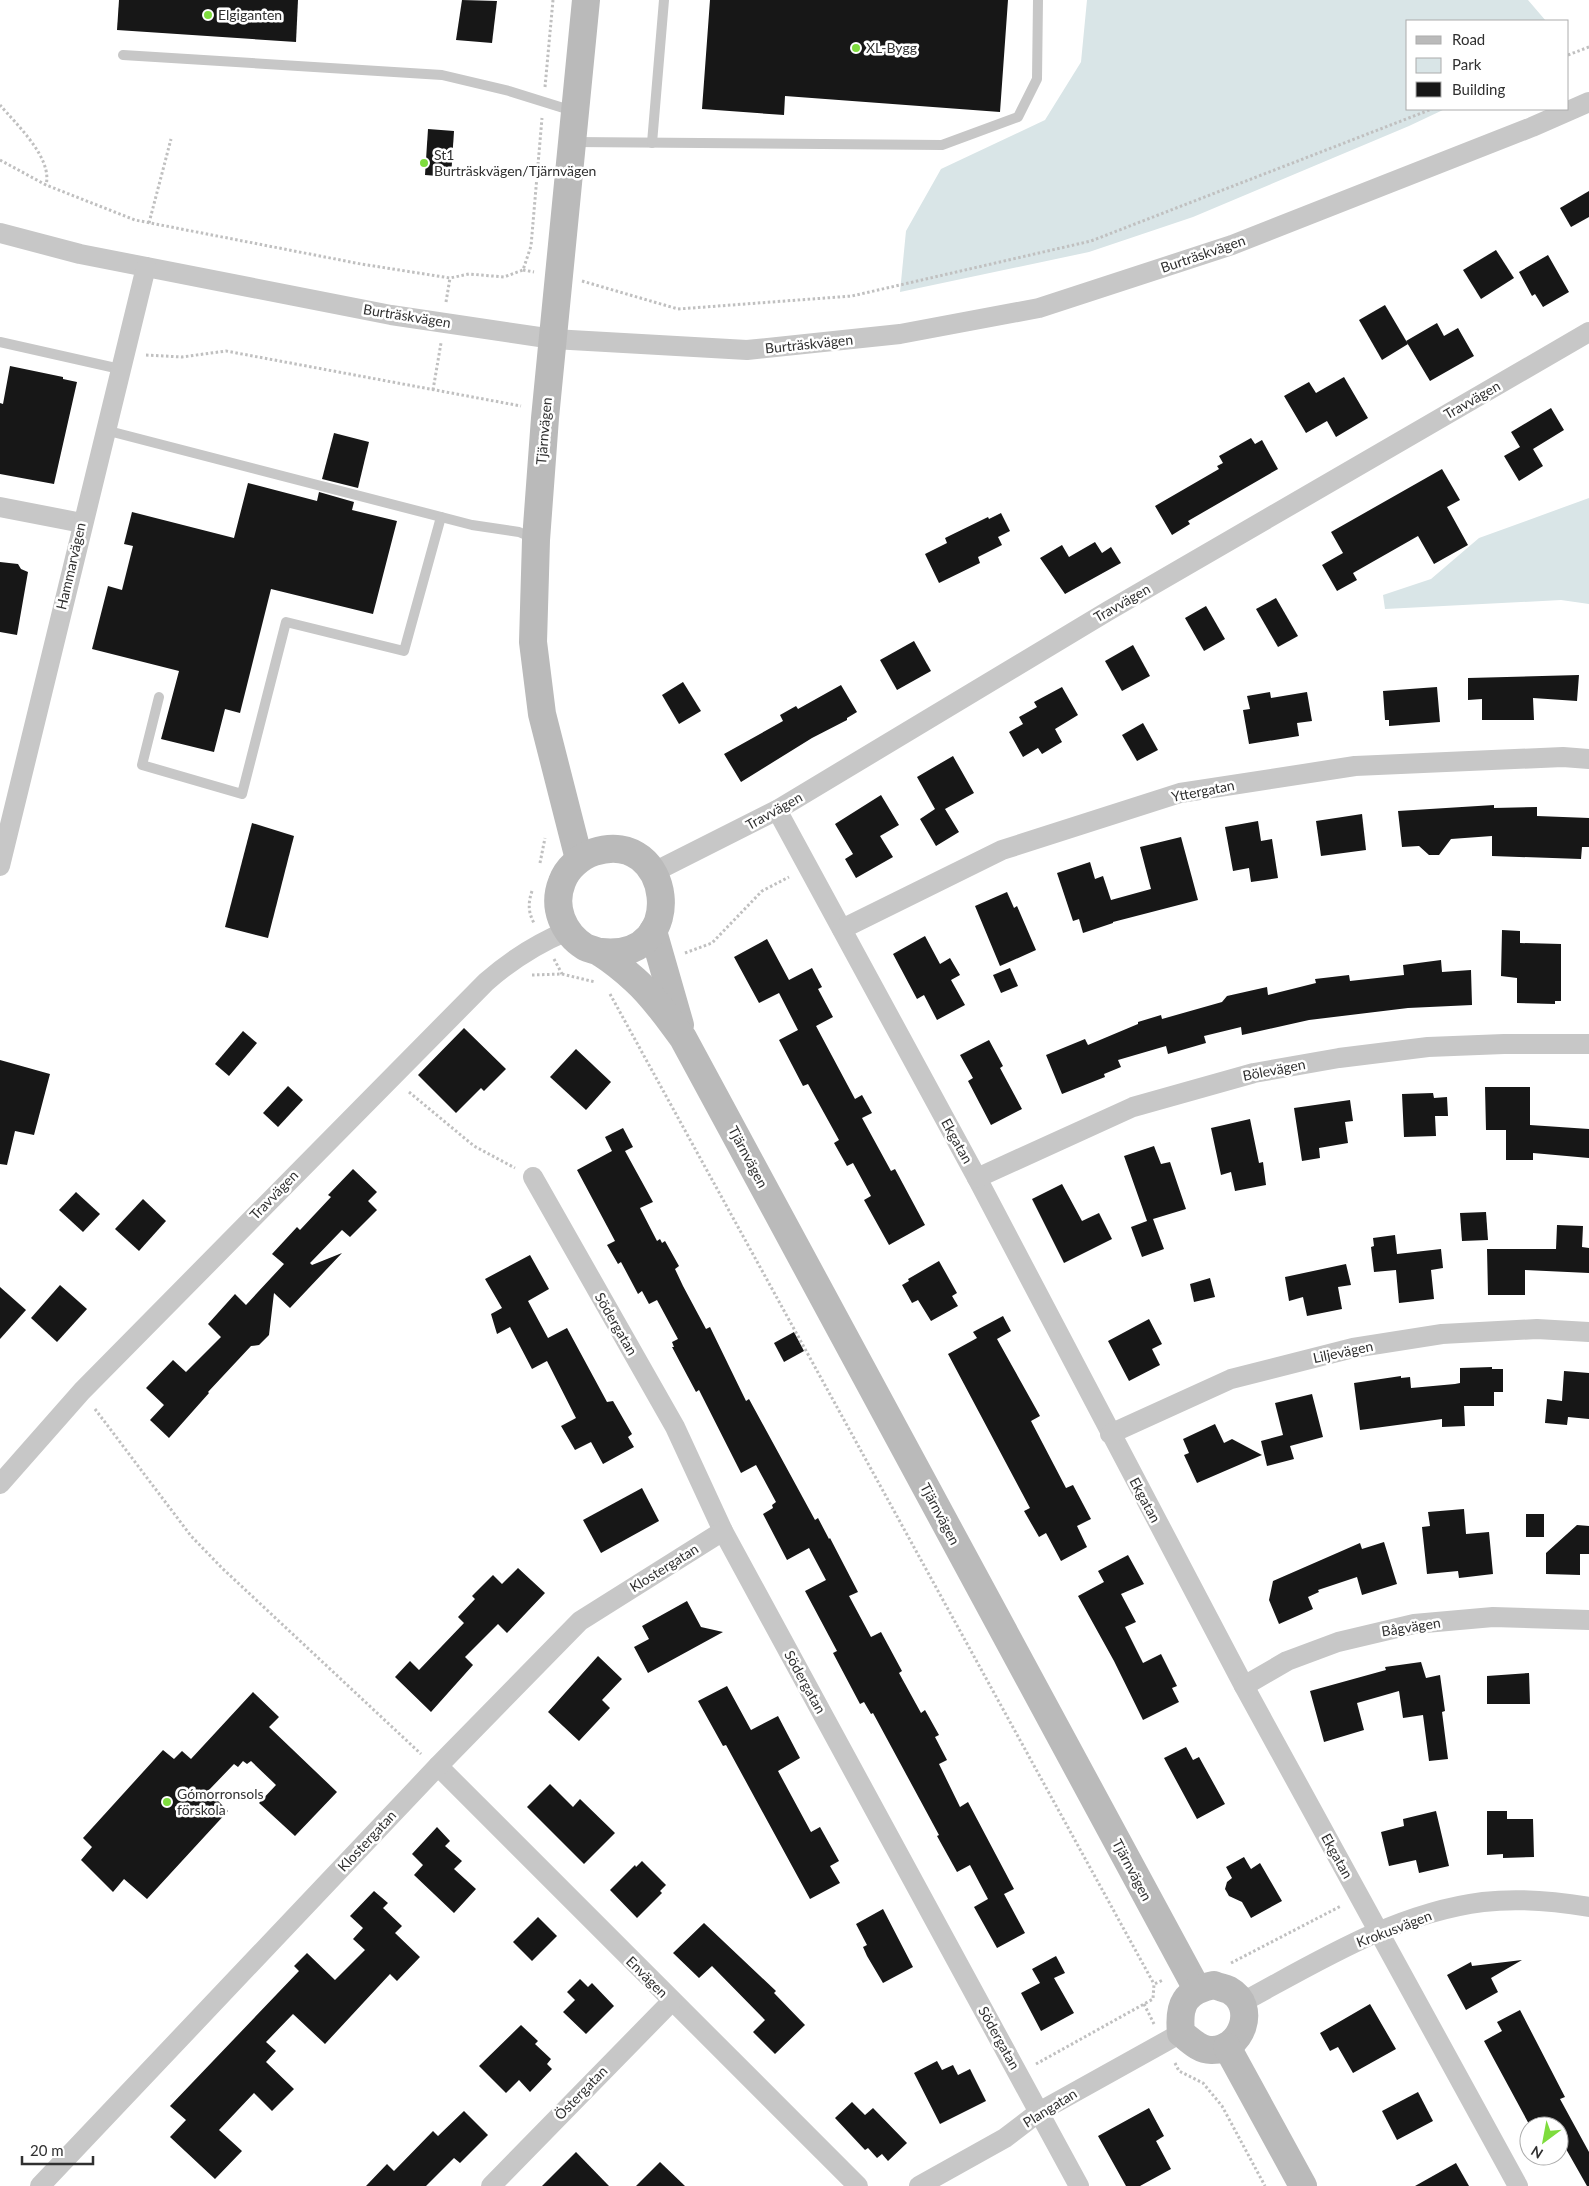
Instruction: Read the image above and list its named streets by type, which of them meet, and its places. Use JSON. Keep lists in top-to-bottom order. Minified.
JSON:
{"streets":{"street":["Burträskvägen","Travvägen","Tjärnvägen","Hammarvägen","Yttergatan","Bölevägen","Ekgatan","Södergatan","Liljevägen","Klostergatan","Bågvägen","Krokusvägen","Envägen","Östergatan","Plangatan"]},"crossings":[["Burträskvägen","Tjärnvägen"],["Burträskvägen","Hammarvägen"],["Travvägen","Tjärnvägen"],["Travvägen","Ekgatan"],["Tjärnvägen","Krokusvägen"],["Tjärnvägen","Plangatan"],["Yttergatan","Ekgatan"],["Bölevägen","Ekgatan"],["Ekgatan","Liljevägen"],["Ekgatan","Bågvägen"],["Ekgatan","Krokusvägen"],["Södergatan","Klostergatan"],["Södergatan","Plangatan"],["Klostergatan","Envägen"],["Krokusvägen","Plangatan"],["Envägen","Östergatan"]],"places":["Elgiganten","XL-Bygg","St1 Burträskvägen/Tjärnvägen","Gómorronsols förskola"],"legend":["Road","Park","Building"],"scale_bar":"20 m","north":"bottom left"}
